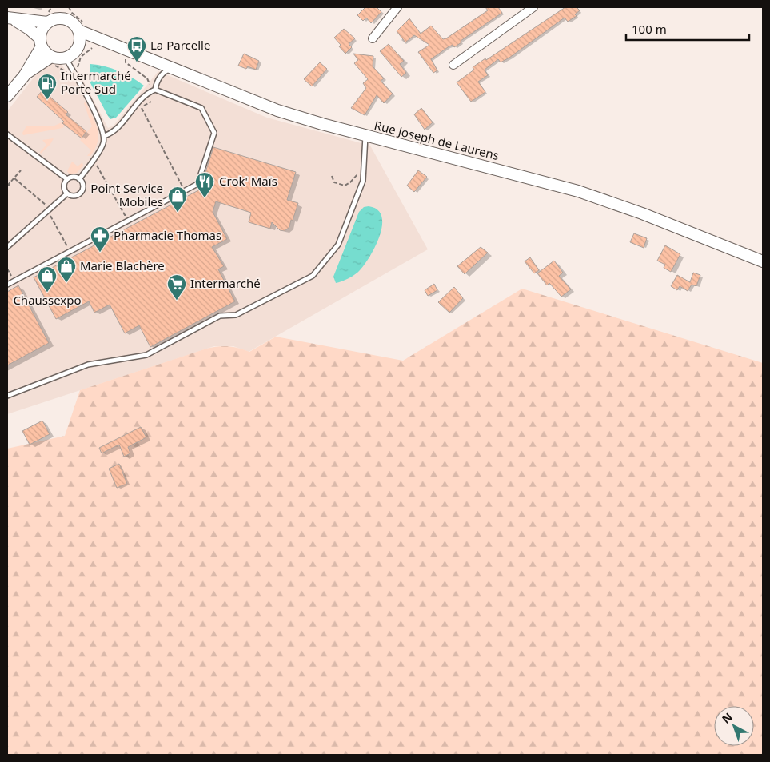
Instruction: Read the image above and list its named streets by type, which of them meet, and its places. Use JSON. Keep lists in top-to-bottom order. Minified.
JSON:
{"streets":{"main road":["Rue Joseph de Laurens"]},"places":{"bus stop":["La Parcelle"],"fuel station":["Intermarché Porte Sud"],"restaurant":["Crok' Maïs"],"shop":["Point Service Mobiles","Marie Blachère","Chaussexpo"],"pharmacy":["Pharmacie Thomas"],"supermarket":["Intermarché"]},"scale_bar":"100 m","north":"top left"}
